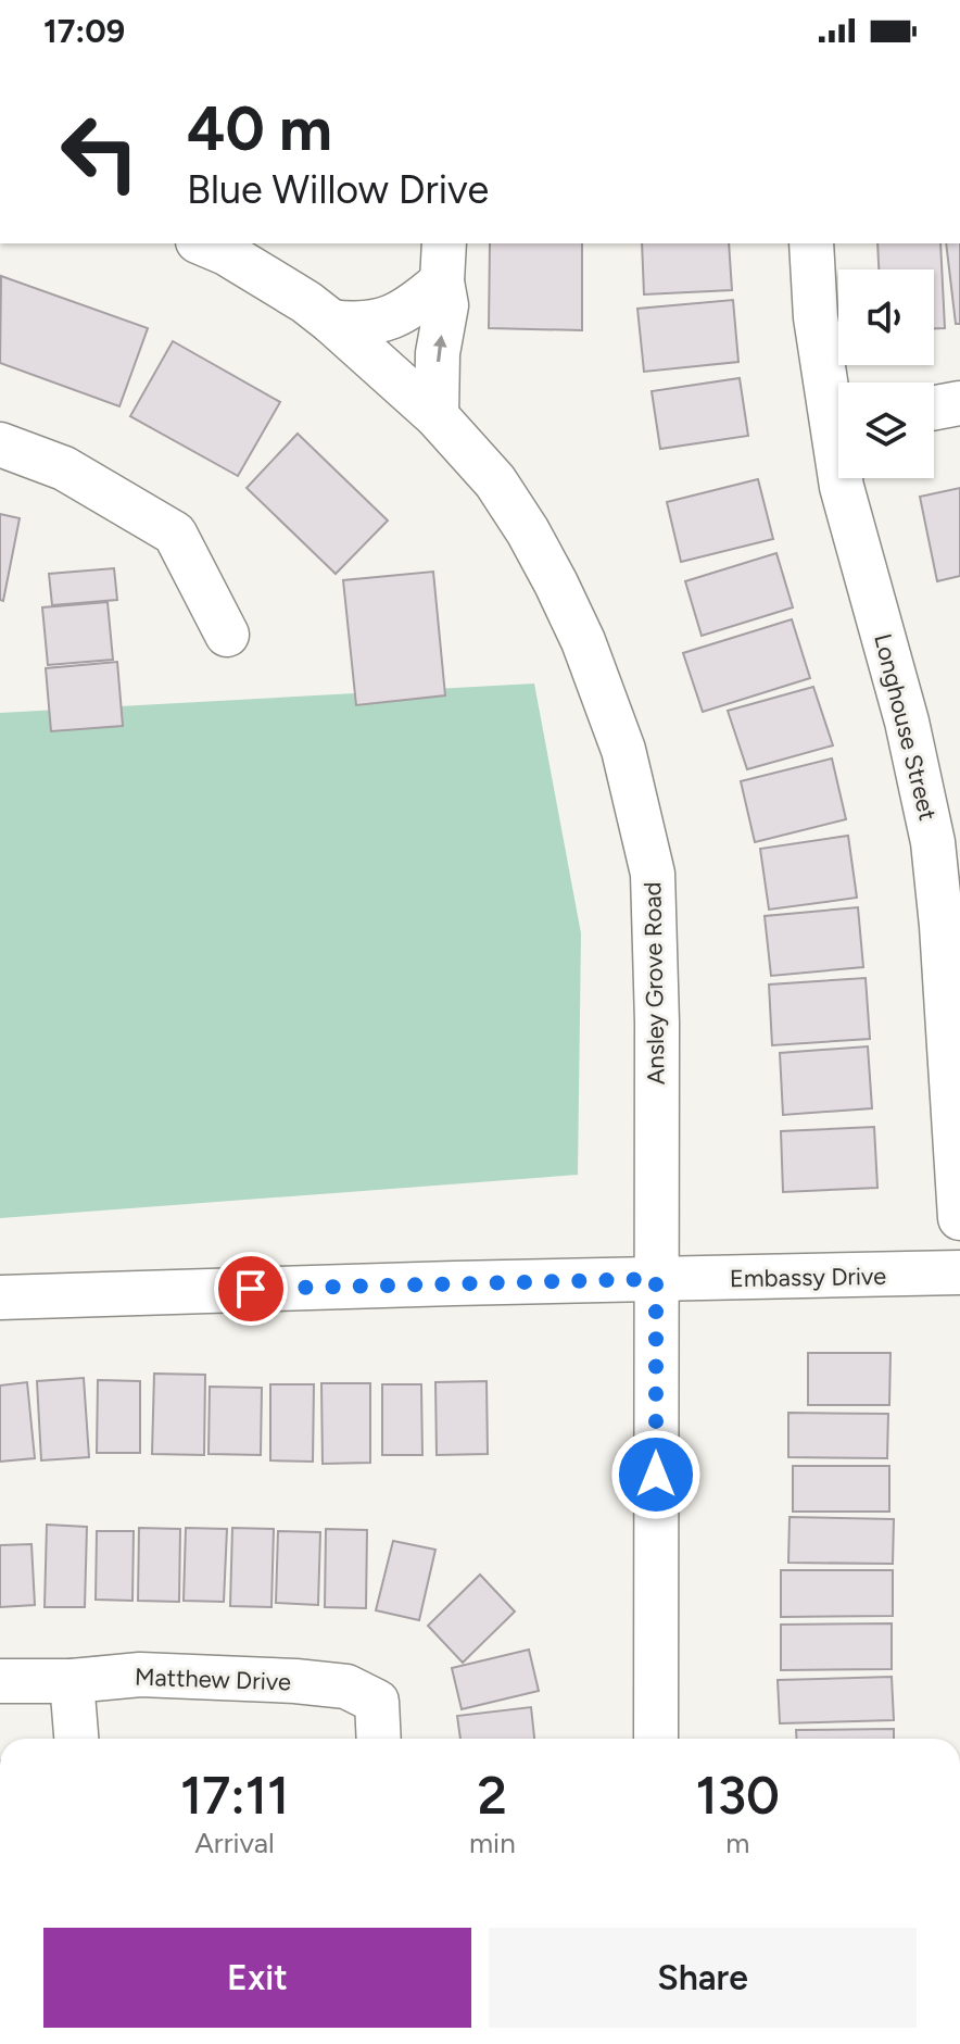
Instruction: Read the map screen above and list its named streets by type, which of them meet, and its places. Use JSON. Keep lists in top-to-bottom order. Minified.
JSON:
{"streets":{"street":["Longhouse Street","Ansley Grove Road","Embassy Drive","Matthew Drive"]},"crossings":[["Ansley Grove Road","Embassy Drive"]],"page":{"status":"17:09","turn":["40 m","Blue Willow Drive"],"eta":["17:11","Arrival","2","min","130","m"],"buttons":["Exit","Share"]}}
